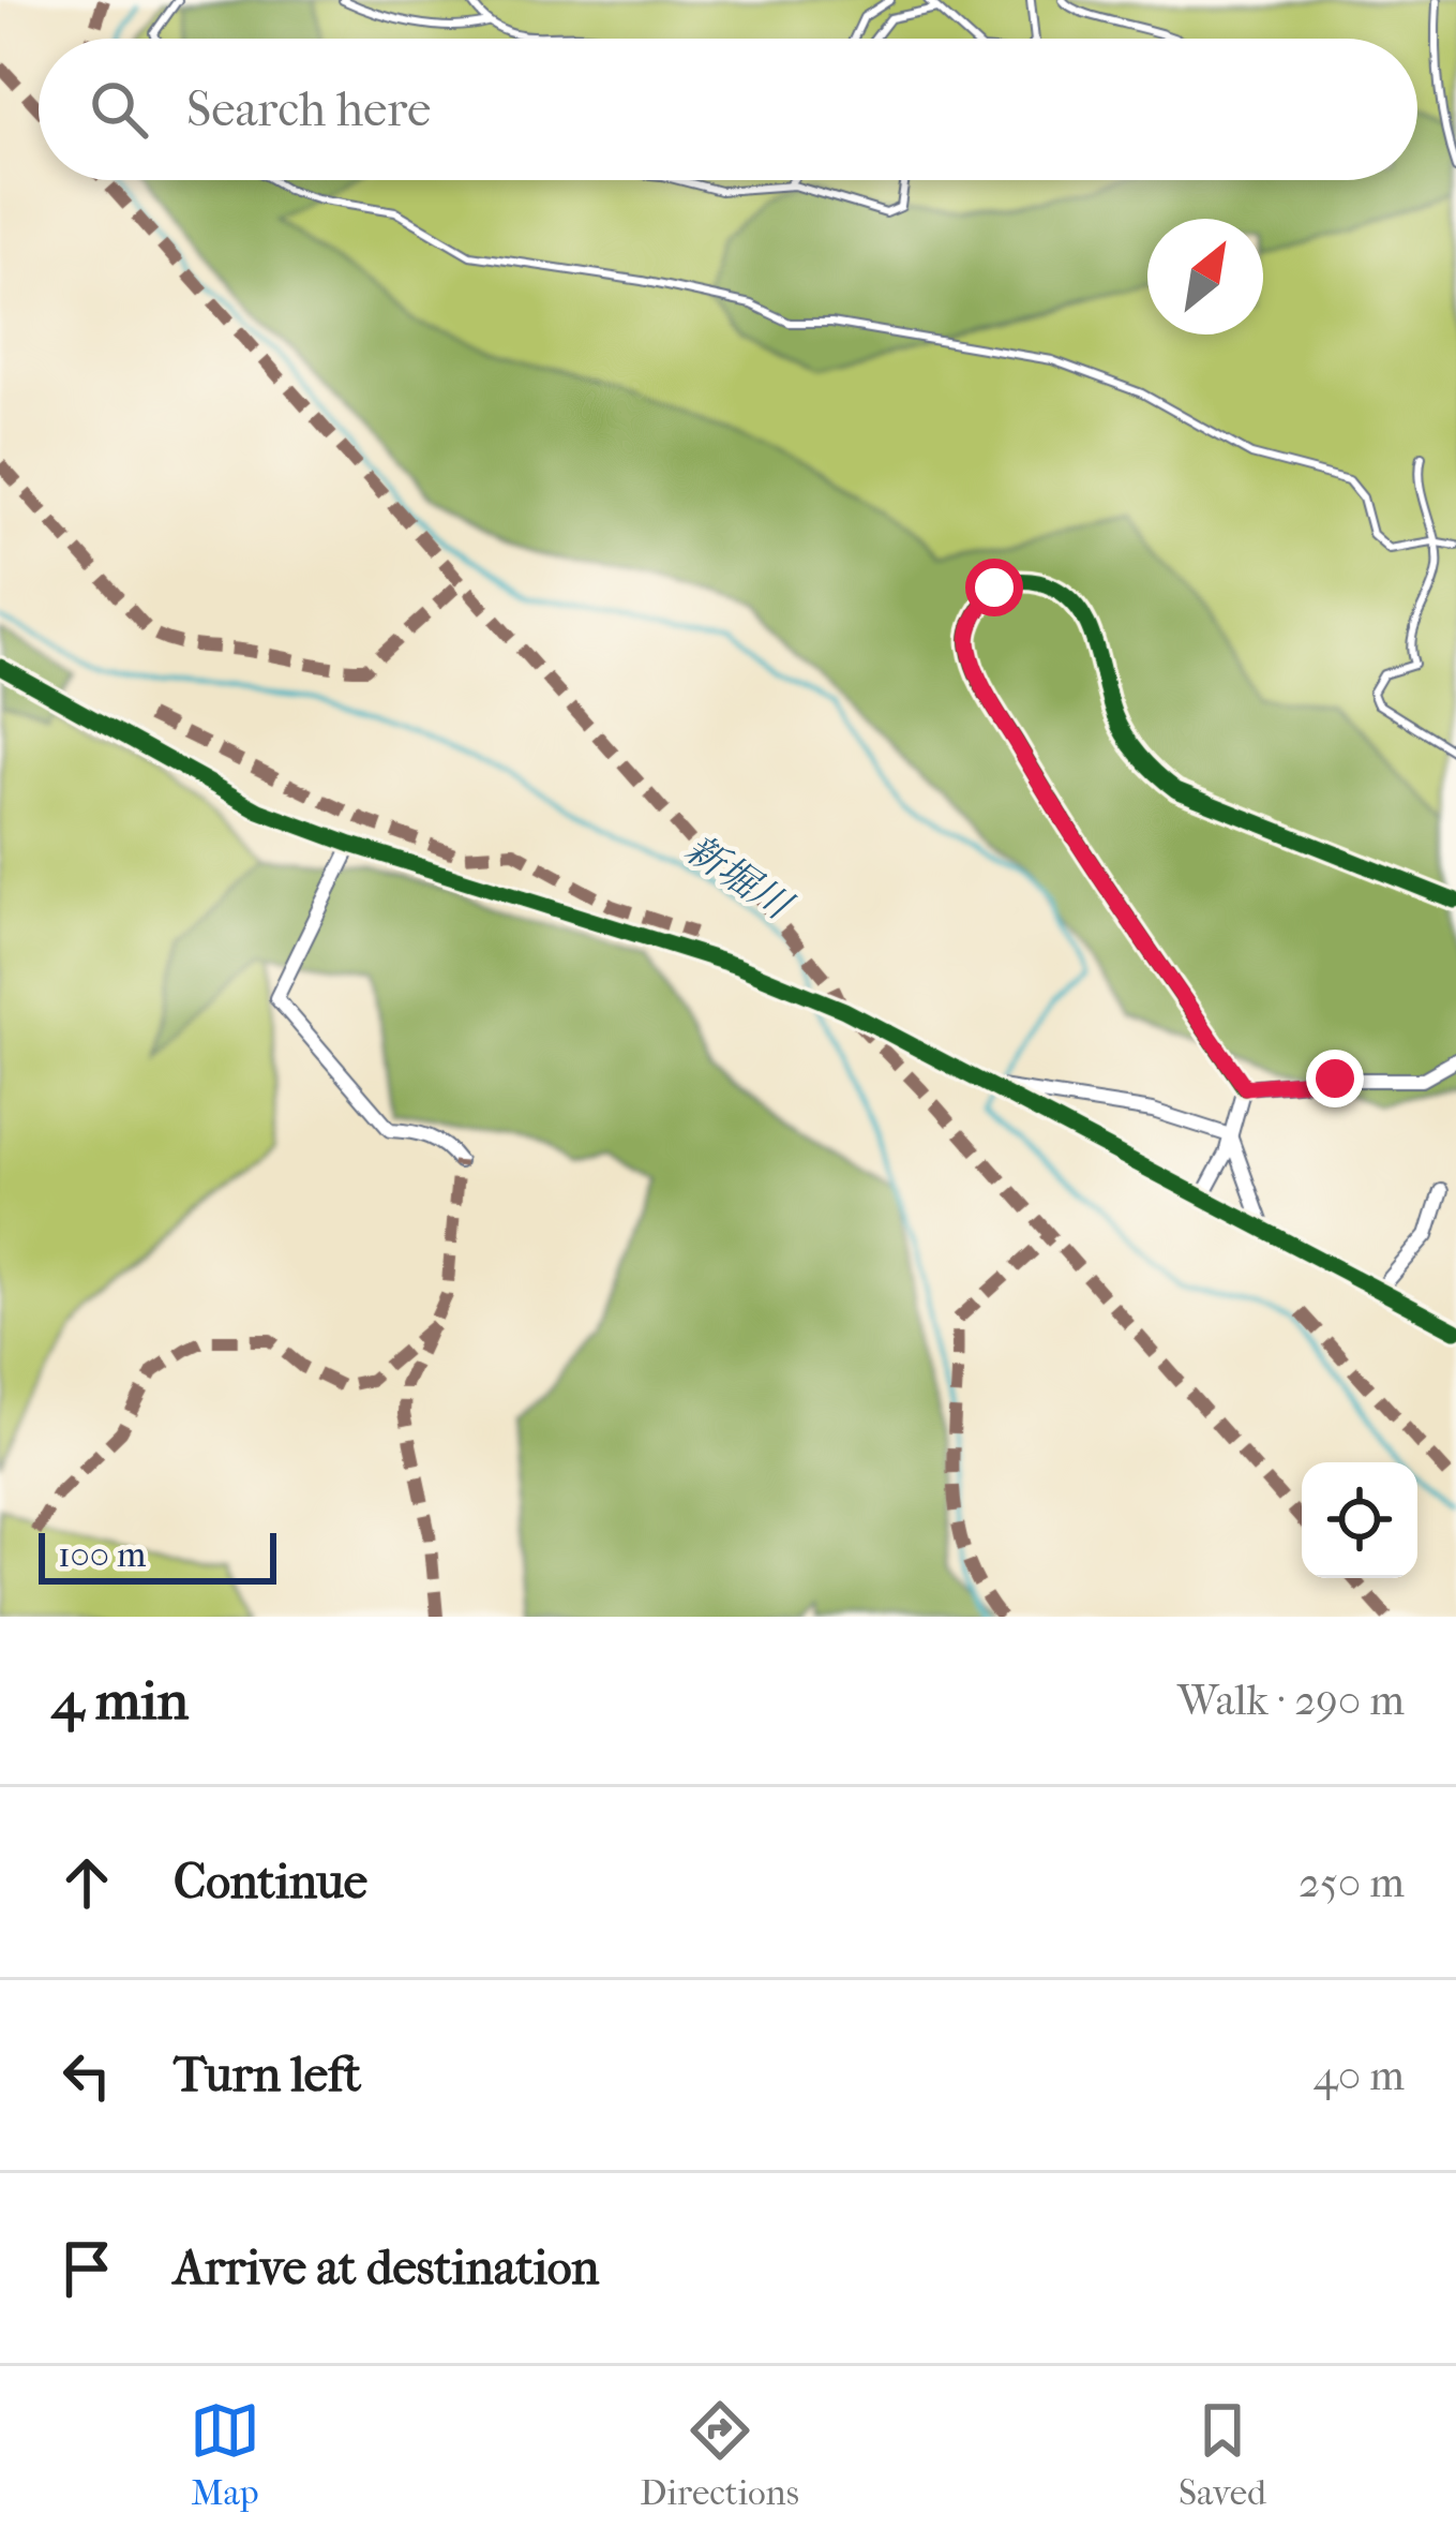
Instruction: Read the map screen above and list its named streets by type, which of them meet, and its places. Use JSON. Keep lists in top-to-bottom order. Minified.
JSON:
{"water":["新堀川"],"scale_bar":"100 m","north":"top right","page":{"search":"Search here","scale":"100 m","heading":["4 min","Walk · 290 m"],"list":[["Continue","250 m"],["Turn left","40 m"],"Arrive at destination"],"nav":["Map","Directions","Saved"]}}
